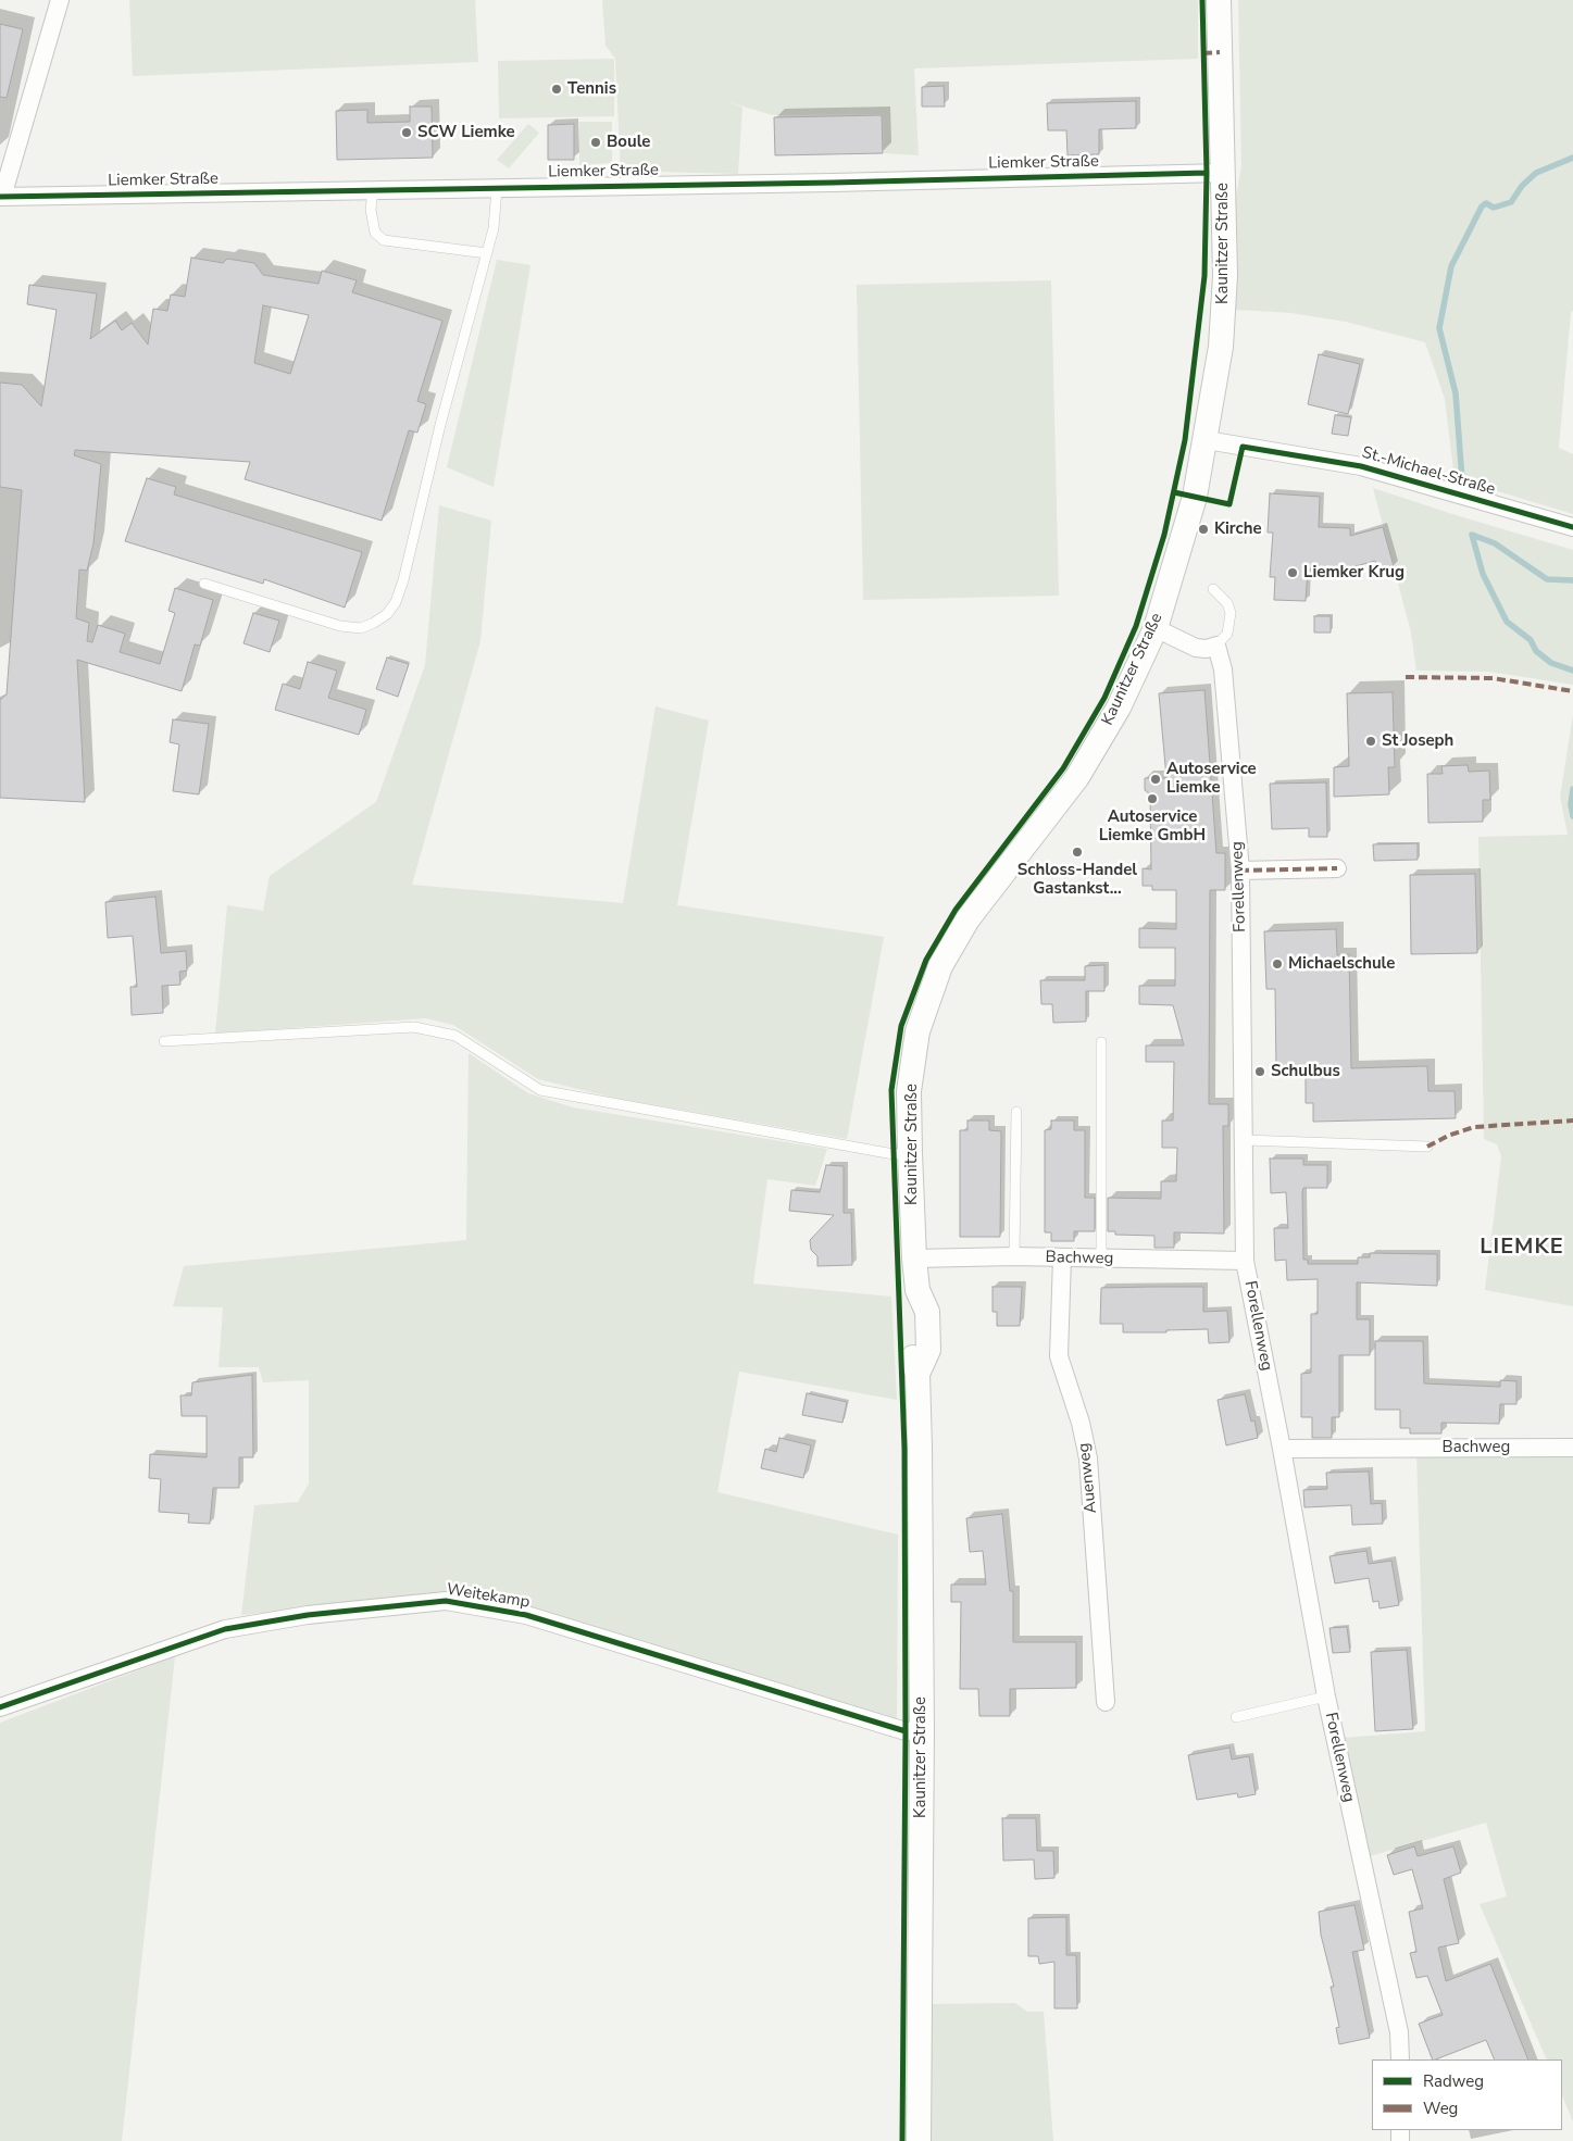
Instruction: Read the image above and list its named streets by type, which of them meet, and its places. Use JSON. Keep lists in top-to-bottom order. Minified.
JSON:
{"streets":{"street":["Liemker Straße","Kaunitzer Straße","St.-Michael-Straße","Forellenweg","Bachweg","Auenweg","Weitekamp"]},"crossings":[["Liemker Straße","Kaunitzer Straße"],["Kaunitzer Straße","St.-Michael-Straße"],["Kaunitzer Straße","Bachweg"],["Kaunitzer Straße","Weitekamp"],["Forellenweg","Bachweg"],["Bachweg","Auenweg"]],"districts":["LIEMKE"],"places":["Tennis","SCW Liemke","Boule","Kirche","Liemker Krug","St Joseph","Autoservice Liemke","Autoservice Liemke GmbH","Schloss-Handel Gastankst...","Michaelschule","Schulbus"],"legend":["Radweg","Weg"]}
